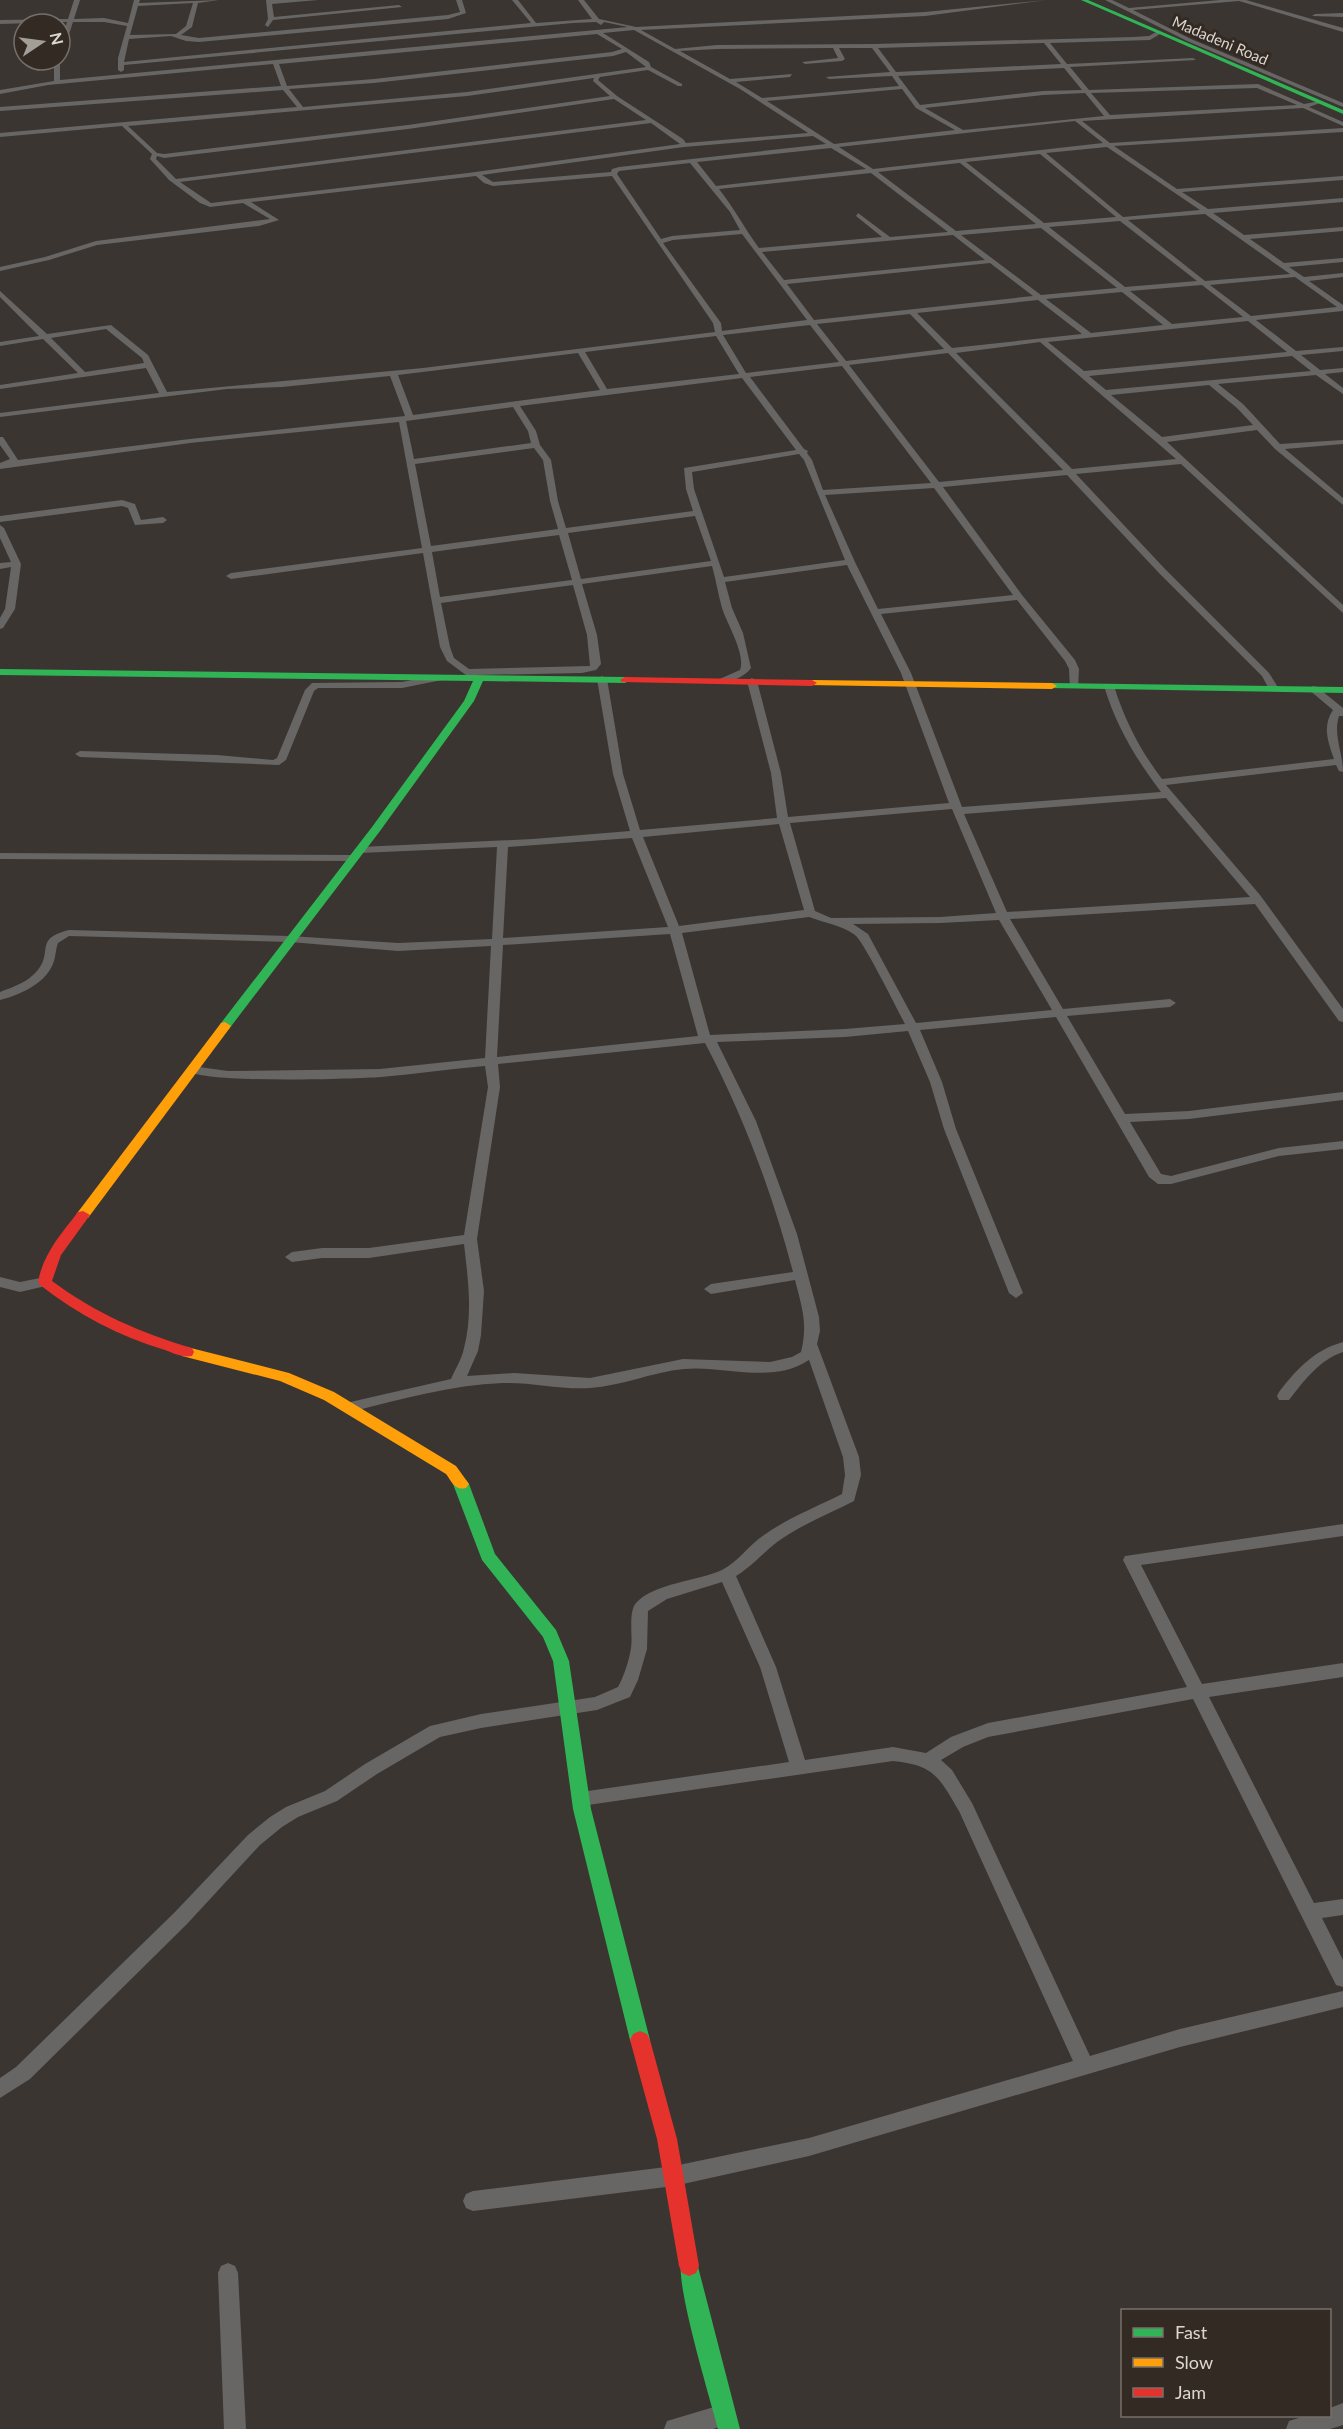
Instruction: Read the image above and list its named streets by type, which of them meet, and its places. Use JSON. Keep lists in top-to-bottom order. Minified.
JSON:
{"streets":{"street":["Madadeni Road"]},"legend":["Fast","Slow","Jam"],"north":"right"}
